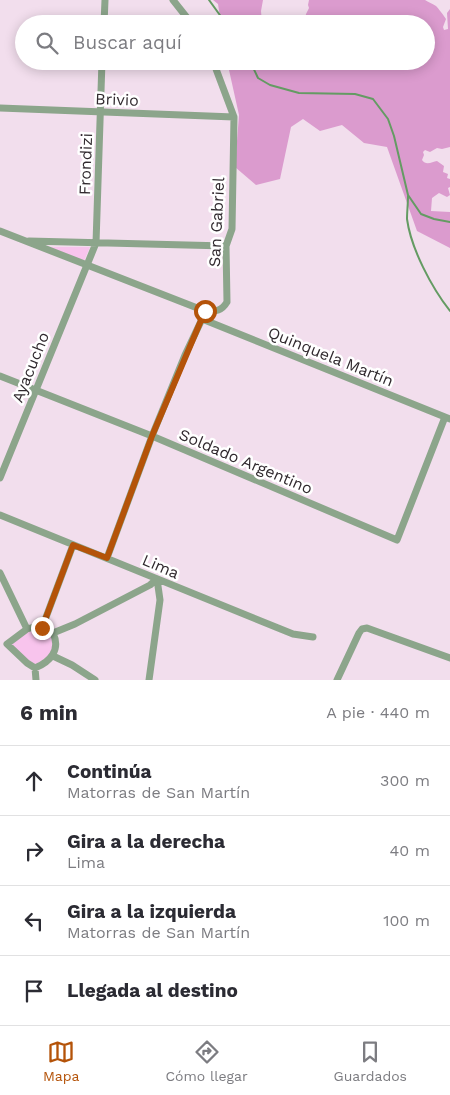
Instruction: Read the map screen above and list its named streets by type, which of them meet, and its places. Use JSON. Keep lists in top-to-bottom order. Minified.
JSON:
{"streets":{"street":["Brivio","Frondizi","San Gabriel","Quinquela Martín","Ayacucho","Soldado Argentino","Lima"]},"crossings":[["Brivio","Frondizi"],["Brivio","San Gabriel"],["Frondizi","Ayacucho"],["Quinquela Martín","Soldado Argentino"],["Ayacucho","Soldado Argentino"]],"page":{"search":"Buscar aquí","heading":["6 min","A pie · 440 m"],"list":[["Continúa","Matorras de San Martín","300 m"],["Gira a la derecha","Lima","40 m"],["Gira a la izquierda","Matorras de San Martín","100 m"],"Llegada al destino"],"nav":["Mapa","Cómo llegar","Guardados"]}}
